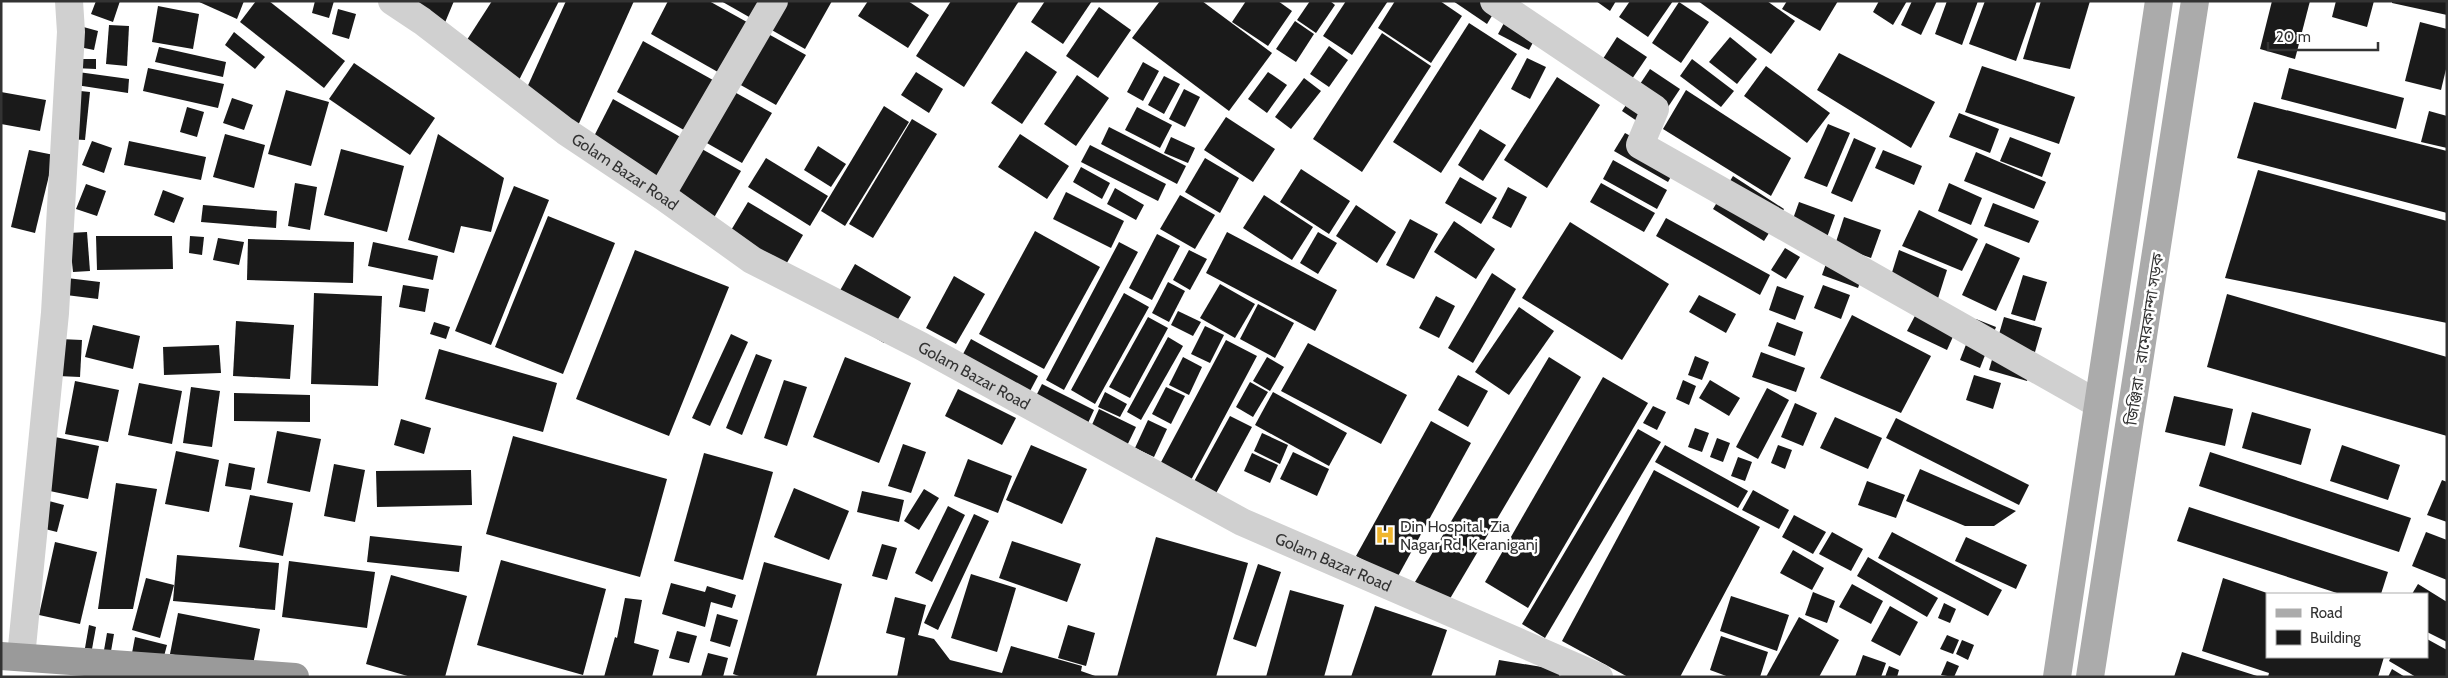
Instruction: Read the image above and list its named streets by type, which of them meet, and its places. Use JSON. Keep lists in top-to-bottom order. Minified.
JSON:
{"streets":{"main road":["জিঞ্জিরা - রামেরকান্দা সড়ক"],"street":["Golam Bazar Road"]},"places":{"hospital":["Din Hospital, Zia Nagar Rd, Keraniganj"]},"legend":["Road","Building"],"scale_bar":"20 m"}
